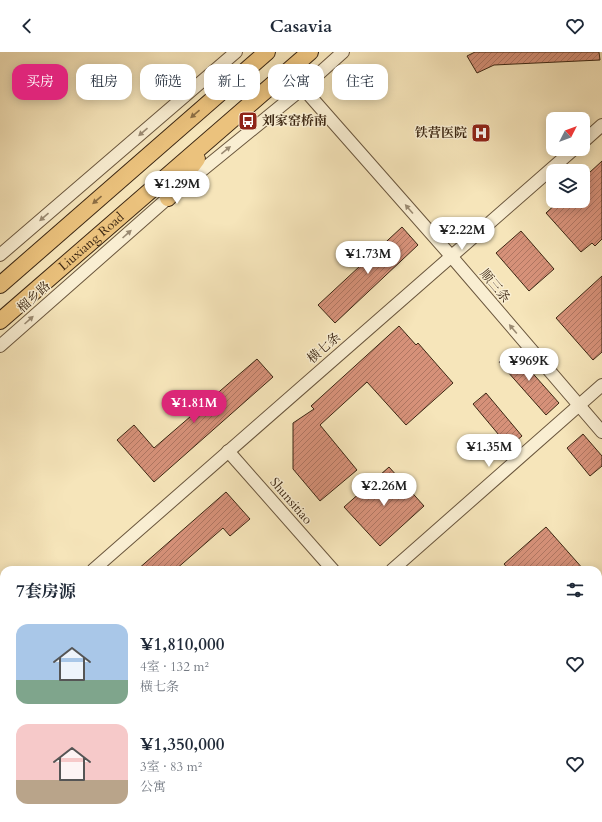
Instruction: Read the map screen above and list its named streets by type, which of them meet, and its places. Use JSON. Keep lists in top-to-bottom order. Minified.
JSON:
{"streets":{"main road":["Liuxiang Road"],"street":["顺三条","榴乡路","横七条","Shunsitiao"]},"crossings":[["顺三条","横七条"],["横七条","Shunsitiao"]],"one_way":["顺三条"],"places":{"bus stop":["刘家窑桥南"],"hospital":["铁营医院"]},"north":"top right","page":{"header":"Casavia","chip":["买房","租房","筛选","新上","公寓","住宅"],"price":["¥1.29M","¥2.22M","¥1.73M","¥969K","¥1.81M","¥1.35M","¥2.26M"],"heading":"7套房源","list":[{"name":"¥1,810,000","note":"4室 · 132 m² · 横七条"},{"name":"¥1,350,000","note":"3室 · 83 m² · 公寓"}]}}
